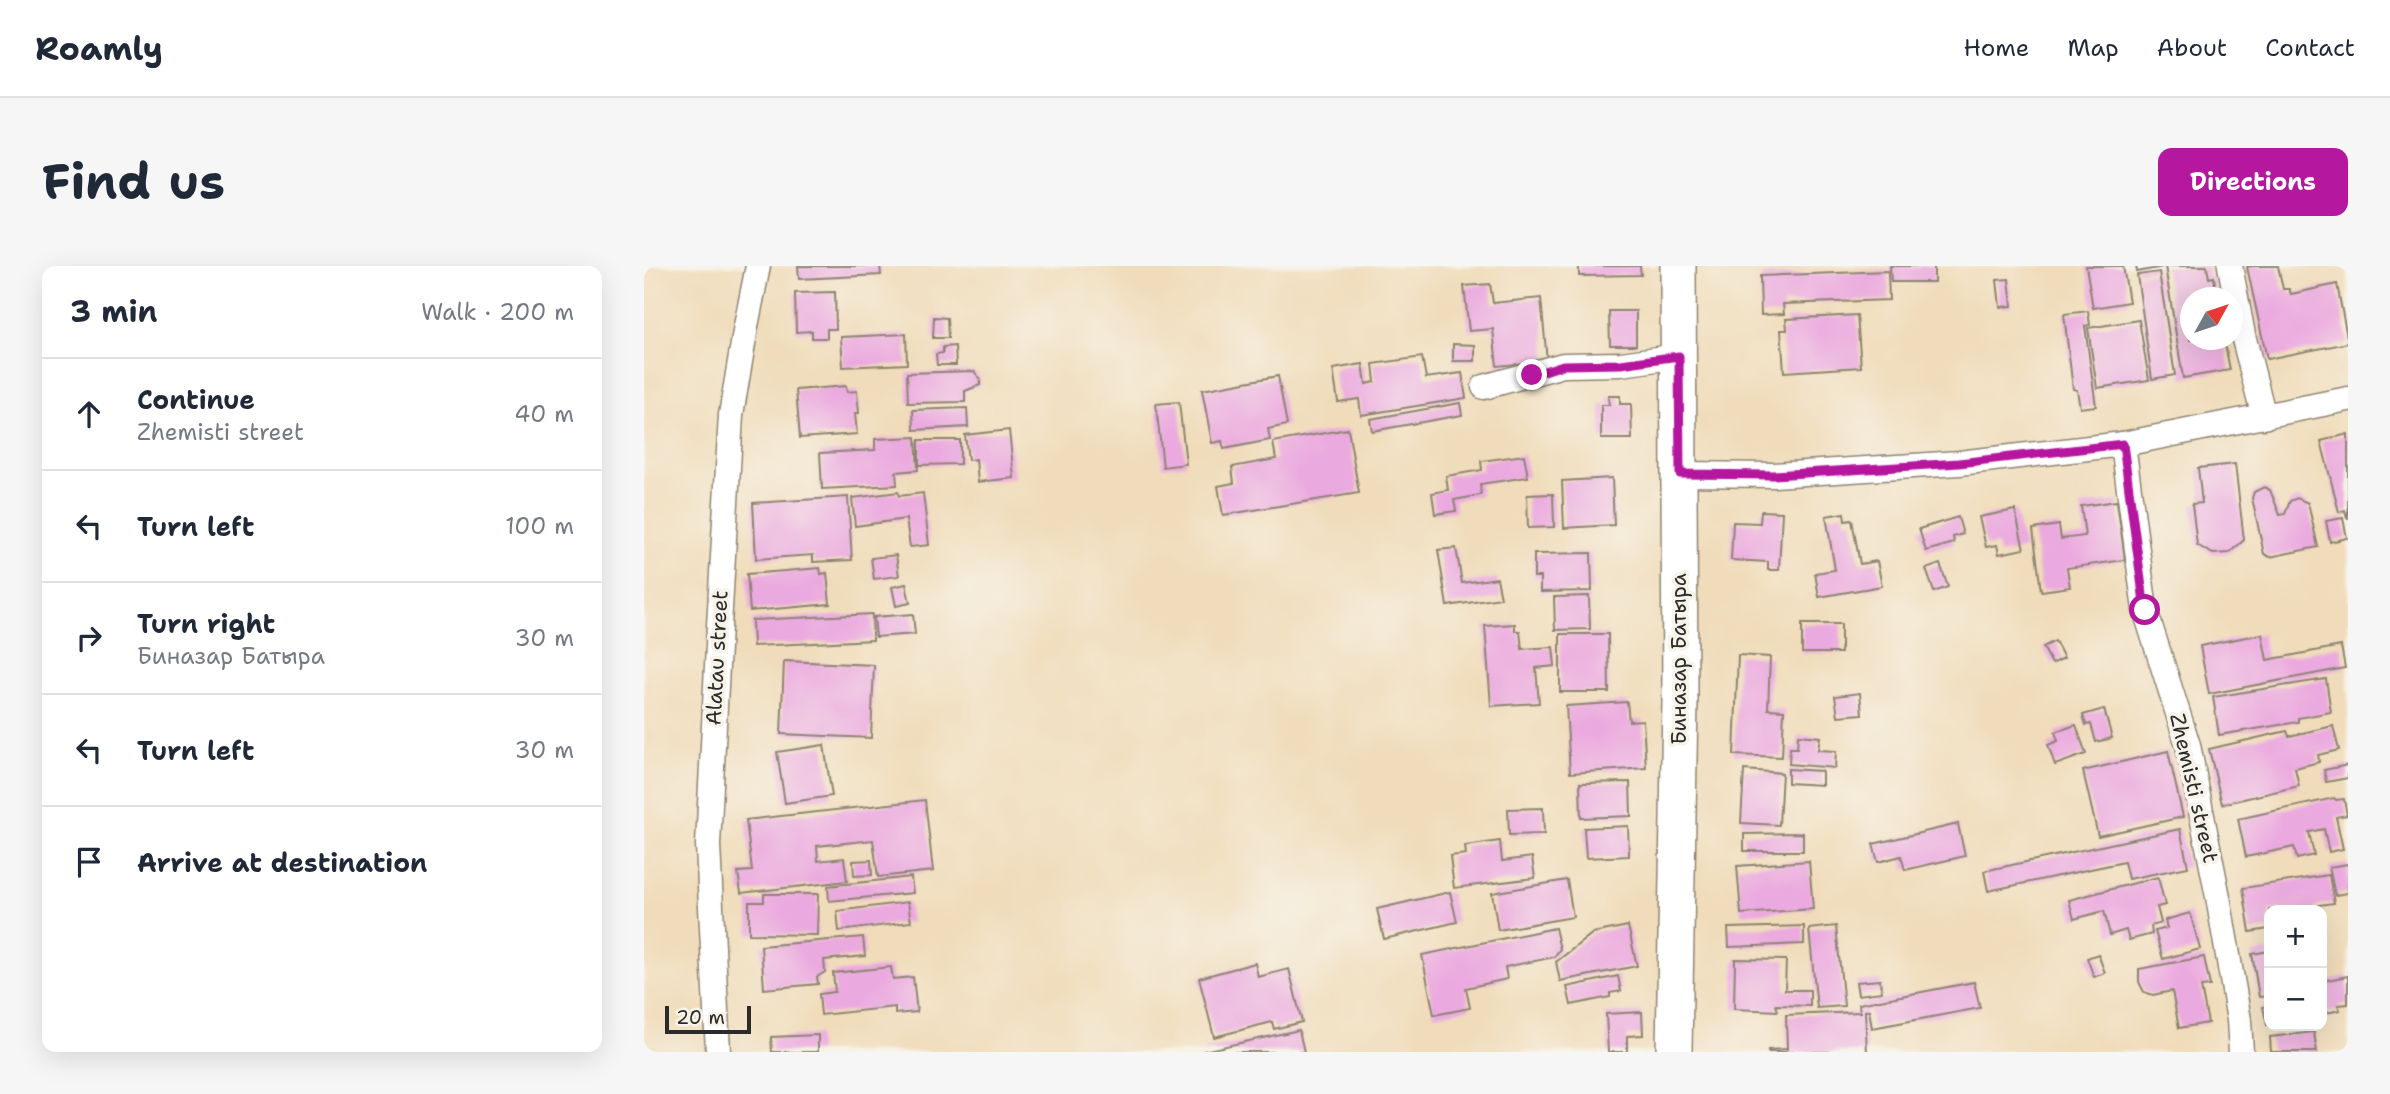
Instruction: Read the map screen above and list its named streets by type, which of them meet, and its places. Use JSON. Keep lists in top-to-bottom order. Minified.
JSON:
{"streets":{"street":["Alatau street","Биназар Батыра","Zhemisti street"]},"scale_bar":"20 m","north":"top right","page":{"header":"Roamly","nav":["Home","Map","About","Contact"],"buttons":"Directions","title":"Find us","heading":["3 min","Walk · 200 m"],"list":[["Continue","Zhemisti street","40 m"],["Turn left","100 m"],["Turn right","Биназар Батыра","30 m"],["Turn left","30 m"],"Arrive at destination"],"map_buttons":["+","−"],"scale":"20 m"}}
